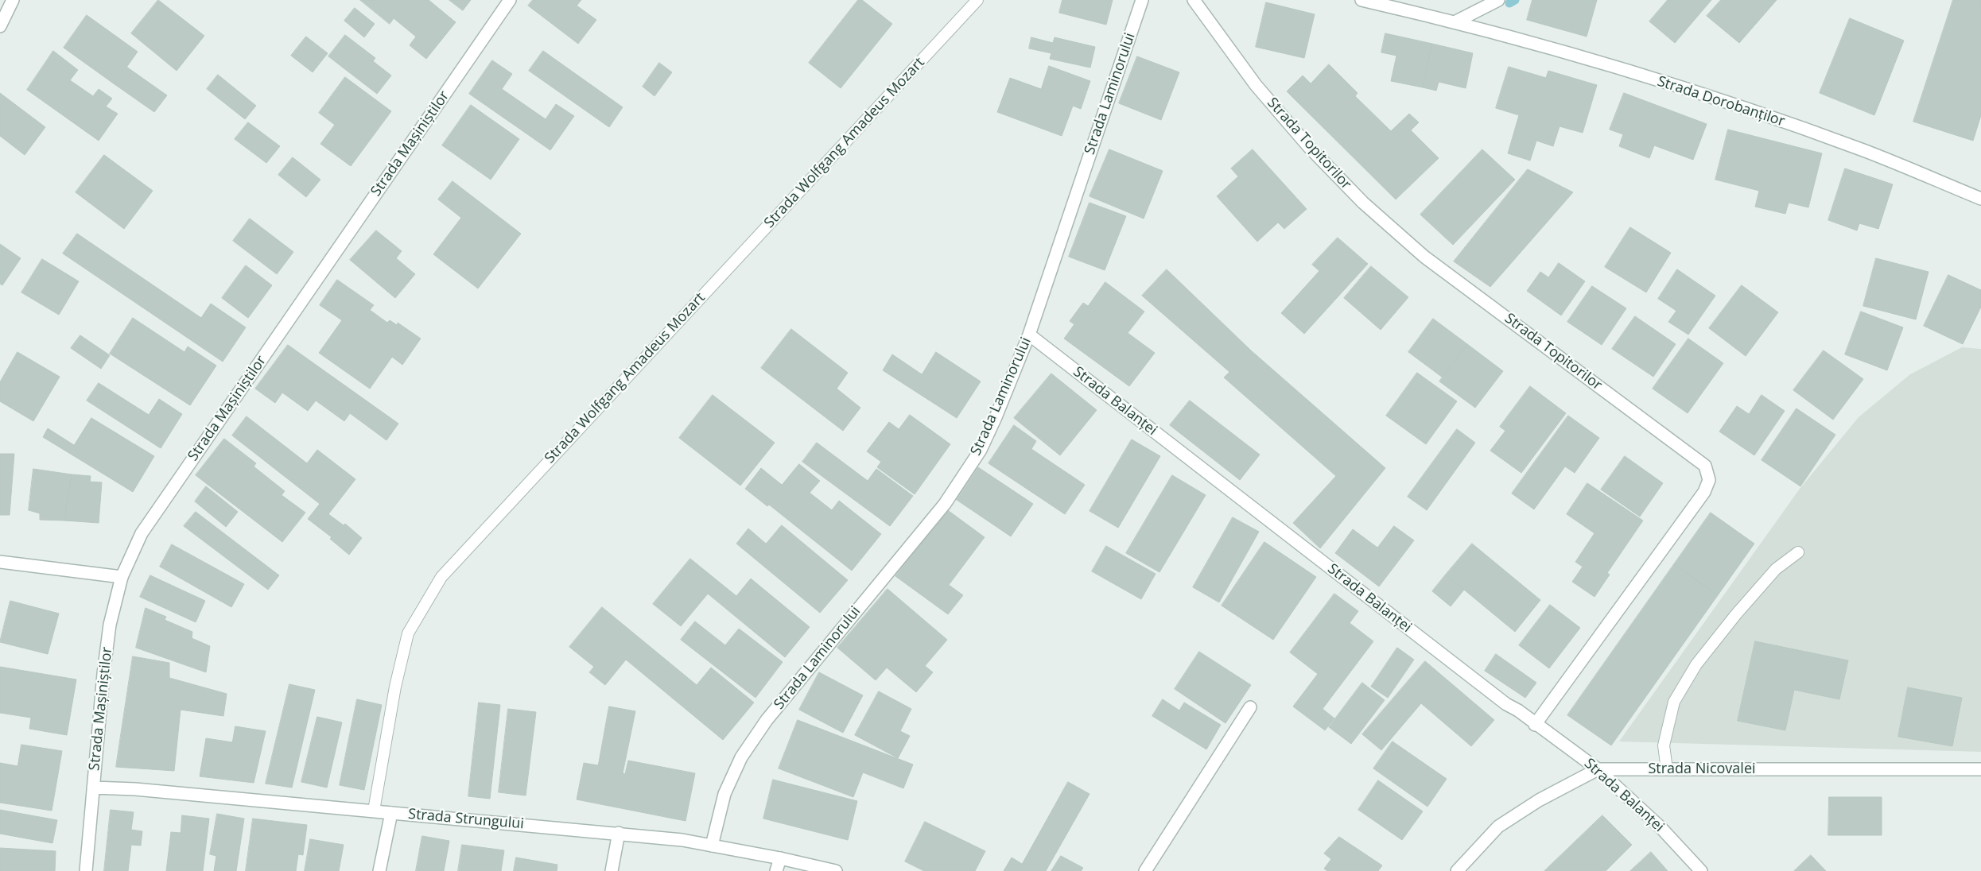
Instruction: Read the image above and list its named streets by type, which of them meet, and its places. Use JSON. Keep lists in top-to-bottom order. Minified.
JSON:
{"streets":{"street":["Strada Laminorului","Strada Dorobanților","Strada Mașiniștilor","Strada Topitorilor","Strada Balanței","Strada Nicovalei","Strada Strungului"],"lane":["Strada Wolfgang Amadeus Mozart"]},"crossings":[["Strada Laminorului","Strada Balanței"],["Strada Laminorului","Strada Strungului"],["Strada Wolfgang Amadeus Mozart","Strada Strungului"],["Strada Mașiniștilor","Strada Strungului"],["Strada Topitorilor","Strada Balanței"],["Strada Balanței","Strada Nicovalei"]]}
